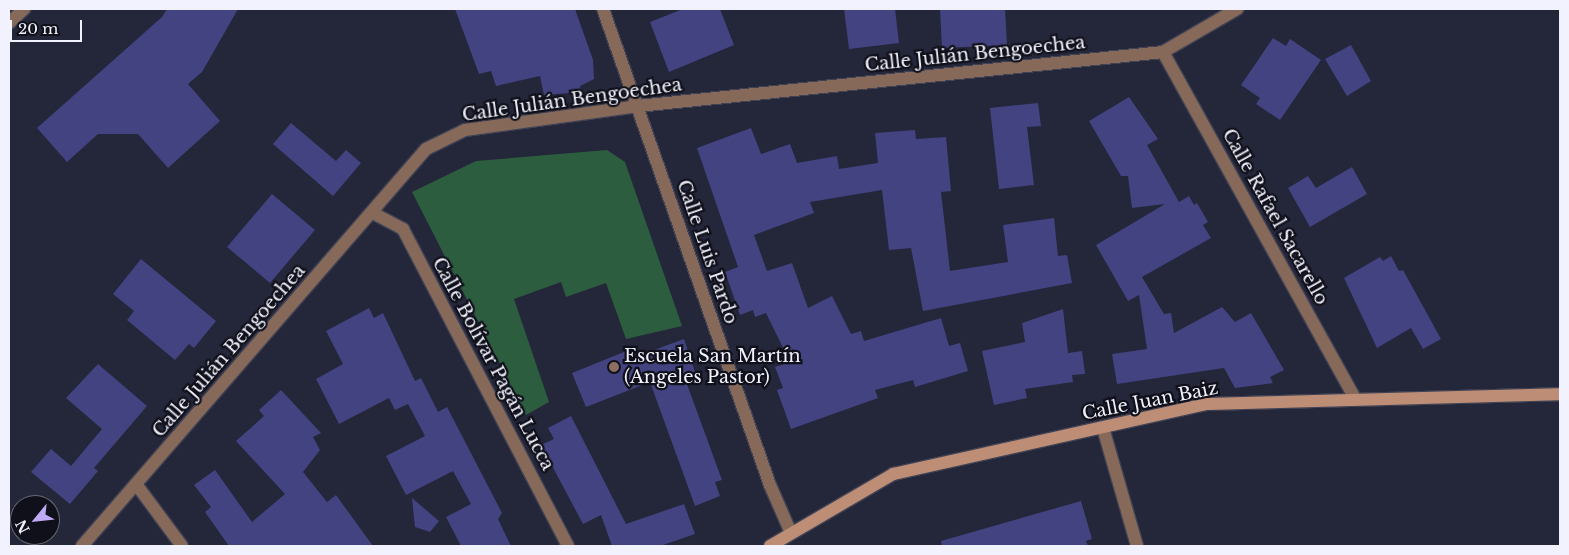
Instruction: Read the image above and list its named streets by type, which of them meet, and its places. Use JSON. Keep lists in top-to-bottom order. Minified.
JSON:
{"streets":{"street":["Calle Julián Bengoechea","Calle Rafael Sacarello","Calle Luis Pardo","Calle Bolívar Pagán Lucca","Calle Juan Baiz"]},"crossings":[["Calle Julián Bengoechea","Calle Rafael Sacarello"],["Calle Julián Bengoechea","Calle Luis Pardo"],["Calle Julián Bengoechea","Calle Bolívar Pagán Lucca"],["Calle Rafael Sacarello","Calle Juan Baiz"],["Calle Luis Pardo","Calle Juan Baiz"]],"places":["Escuela San Martín (Angeles Pastor)"],"scale_bar":"20 m","north":"bottom left"}
